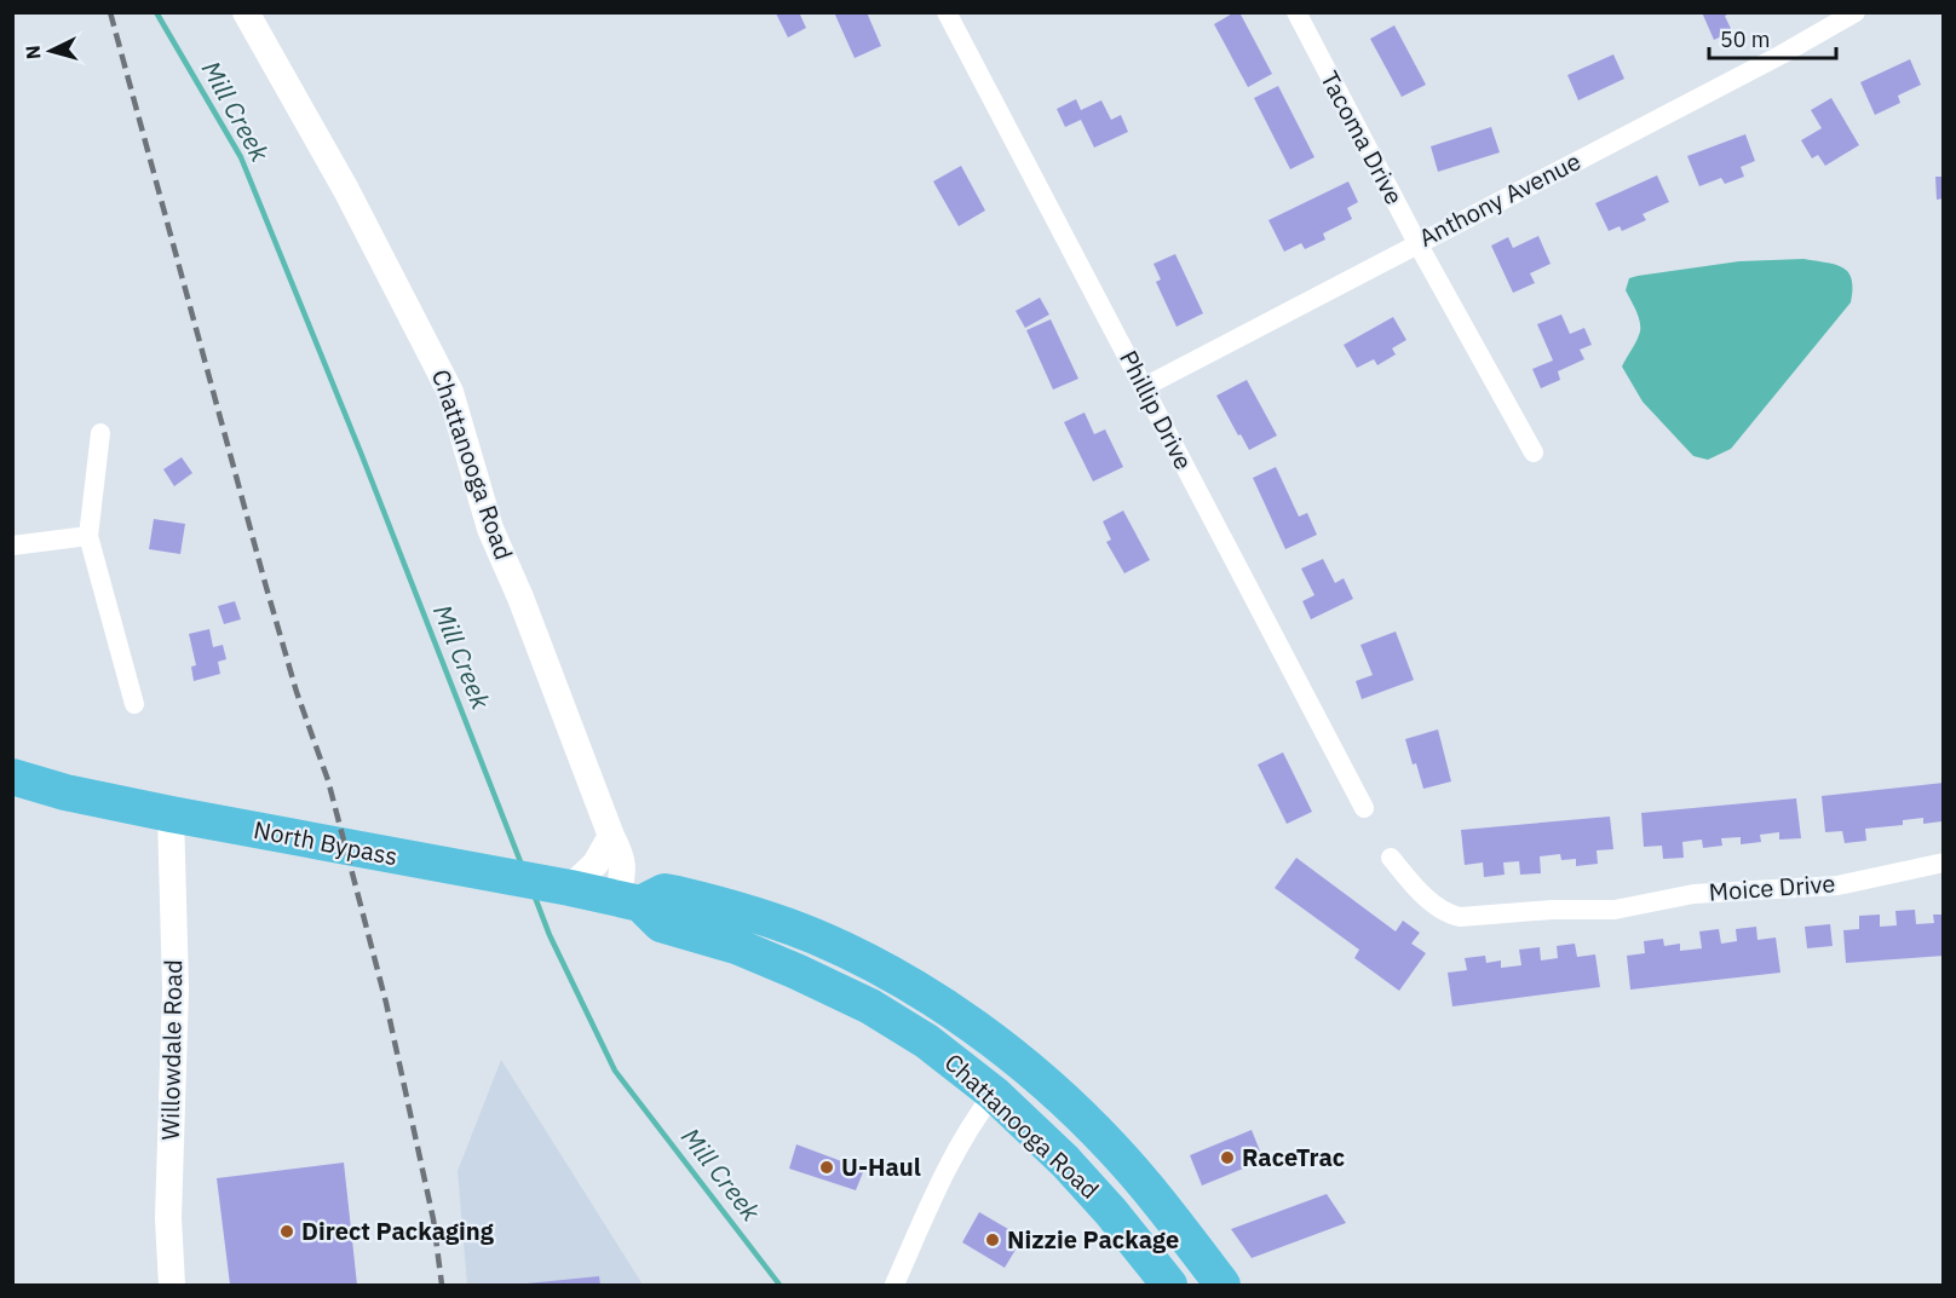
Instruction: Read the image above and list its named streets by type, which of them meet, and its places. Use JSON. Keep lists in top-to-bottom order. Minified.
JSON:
{"streets":{"highway":["Chattanooga Road","North Bypass"],"street":["Tacoma Drive","Anthony Avenue","Phillip Drive","Moice Drive","Willowdale Road"]},"crossings":[["Tacoma Drive","Anthony Avenue"],["Anthony Avenue","Phillip Drive"],["Chattanooga Road","North Bypass"],["North Bypass","Willowdale Road"]],"water":["Mill Creek"],"places":["RaceTrac","U-Haul","Direct Packaging","Nizzie Package"],"scale_bar":"50 m","north":"left"}
